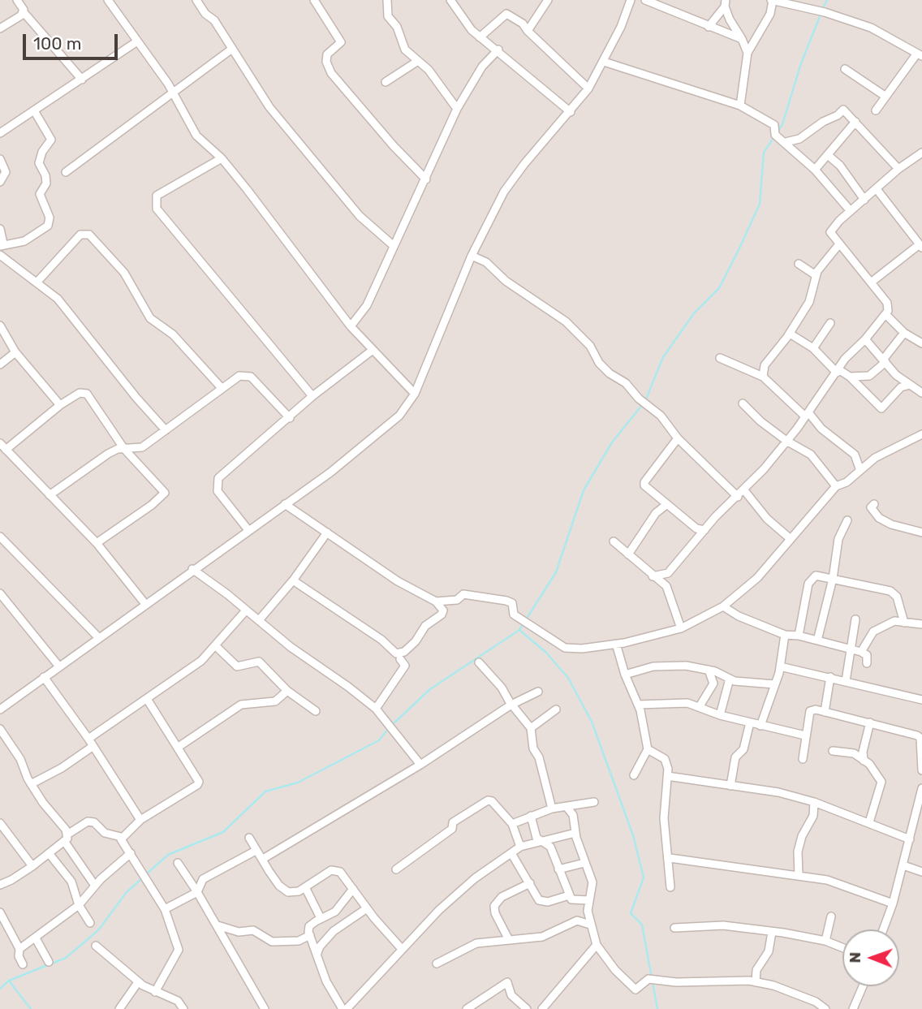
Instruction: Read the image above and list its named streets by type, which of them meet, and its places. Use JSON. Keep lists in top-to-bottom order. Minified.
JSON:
{"scale_bar":"100 m","north":"left"}
